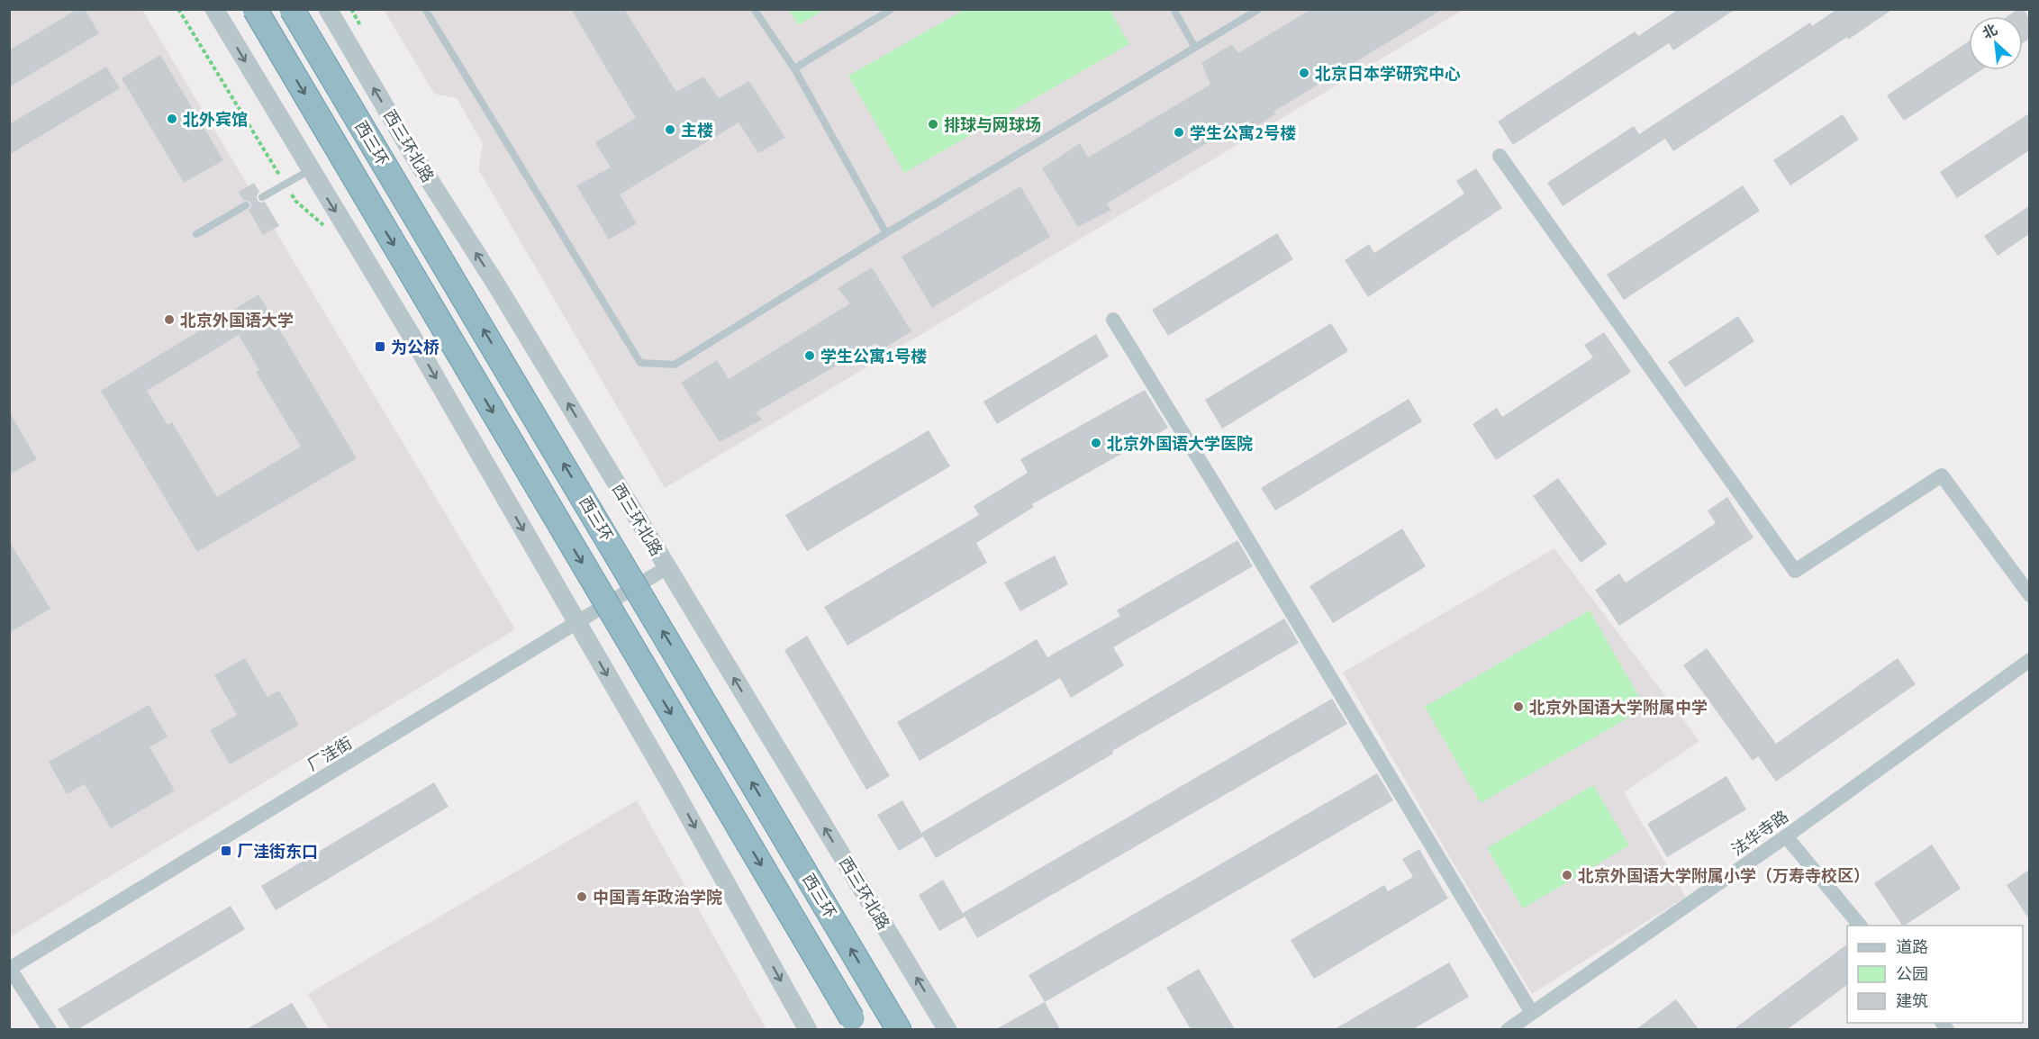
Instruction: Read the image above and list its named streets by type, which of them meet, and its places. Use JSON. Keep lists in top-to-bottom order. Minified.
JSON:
{"streets":{"highway":["西三环"],"street":["西三环北路","厂洼街","法华寺路"]},"crossings":[["西三环北路","厂洼街"]],"places":{"other":["北京日本学研究中心","北外宾馆","排球与网球场","主楼","学生公寓2号楼","北京外国语大学","学生公寓1号楼","北京外国语大学医院","北京外国语大学附属中学","北京外国语大学附属小学（万寿寺校区）","中国青年政治学院"],"transit":["为公桥","厂洼街东口"]},"legend":["道路","公园","建筑"],"north":"top left"}
